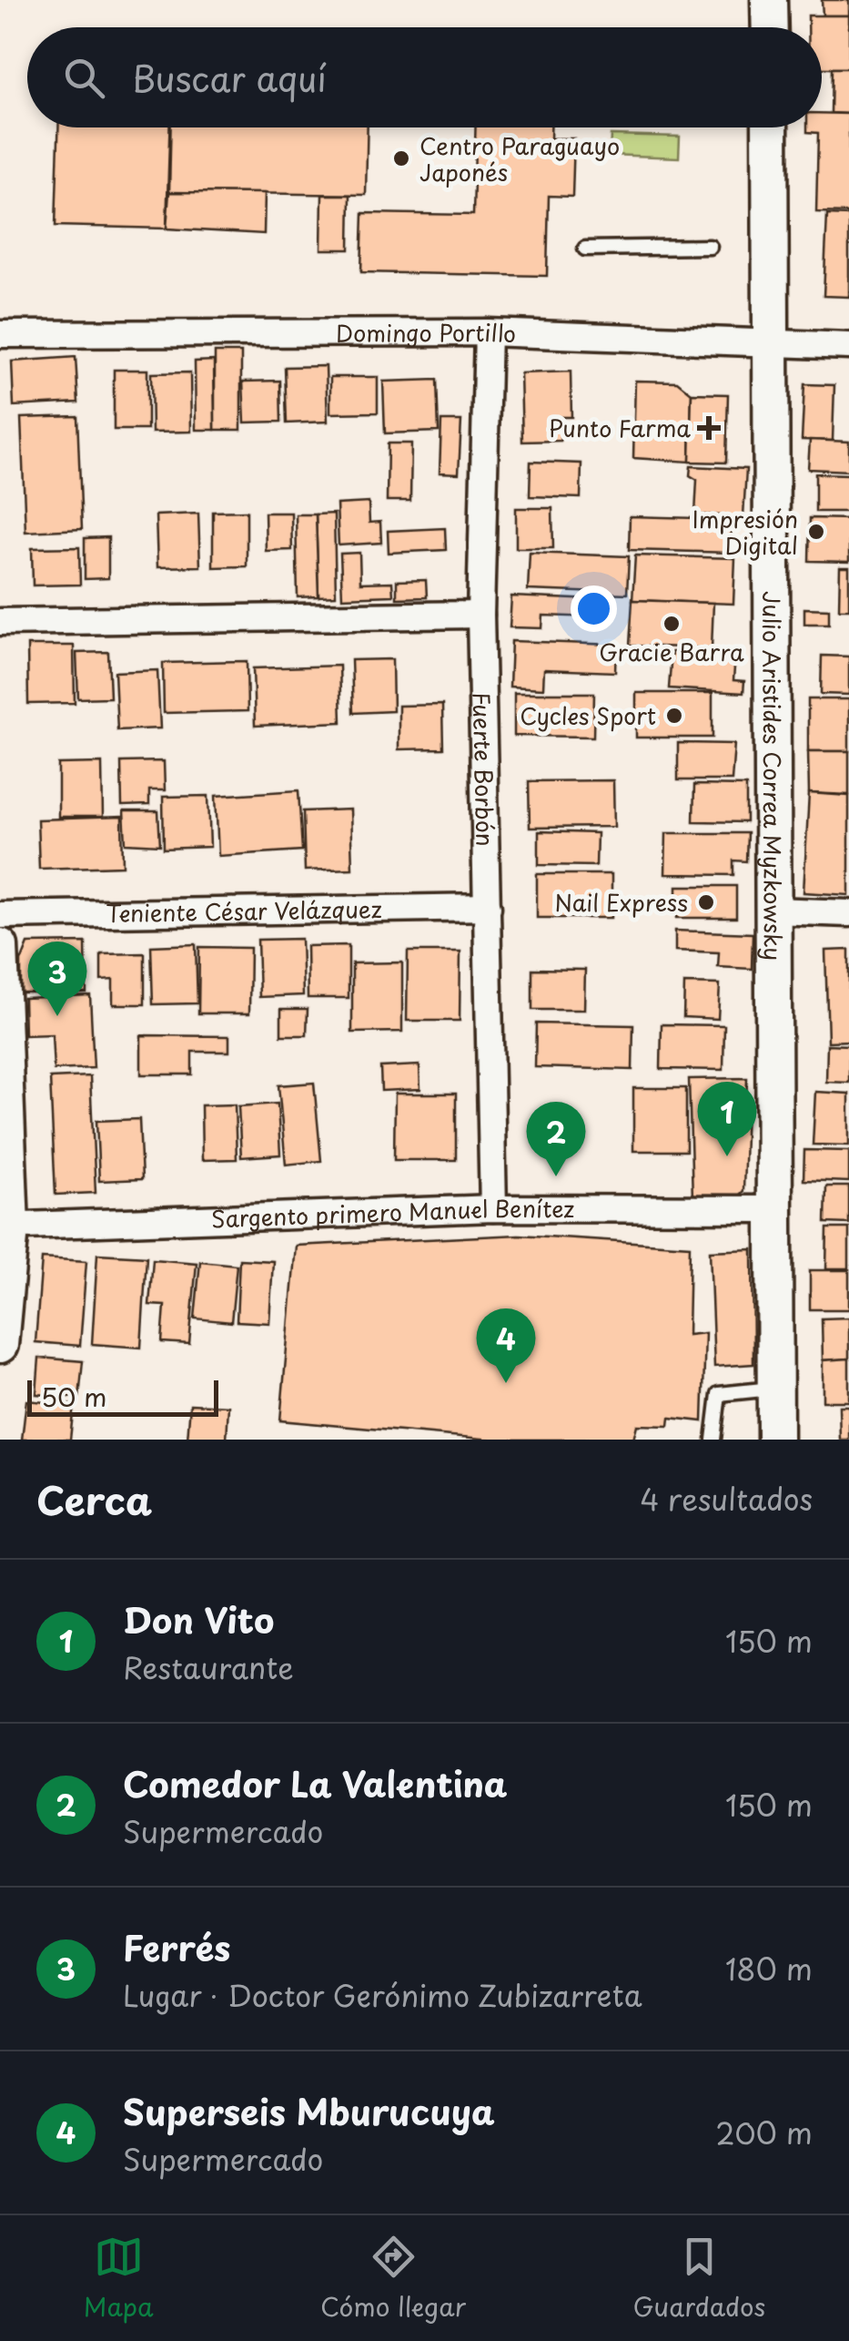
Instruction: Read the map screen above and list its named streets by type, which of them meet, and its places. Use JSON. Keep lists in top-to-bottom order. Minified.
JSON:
{"streets":{"main road":["Julio Aristides Correa Myzkowsky"],"street":["Domingo Portillo","Fuerte Borbón","Teniente César Velázquez","Sargento primero Manuel Benítez"]},"crossings":[["Domingo Portillo","Fuerte Borbón"],["Domingo Portillo","Julio Aristides Correa Myzkowsky"],["Fuerte Borbón","Teniente César Velázquez"],["Fuerte Borbón","Sargento primero Manuel Benítez"],["Julio Aristides Correa Myzkowsky","Sargento primero Manuel Benítez"]],"places":{"other":["Centro Paraguayo Japonés","Impresión Digital","Gracie Barra","Cycles Sport","Nail Express"],"health":["Punto Farma"]},"scale_bar":"50 m","page":{"search":"Buscar aquí","pins":["3","1","2","4"],"scale":"50 m","heading":["Cerca","4 resultados"],"list":[{"mark":"1","name":"Don Vito","note":"Restaurante","value":"150 m"},{"mark":"2","name":"Comedor La Valentina","note":"Supermercado","value":"150 m"},{"mark":"3","name":"Ferrés","note":"Lugar · Doctor Gerónimo Zubizarreta","value":"180 m"},{"mark":"4","name":"Superseis Mburucuya","note":"Supermercado","value":"200 m"}],"nav":["Mapa","Cómo llegar","Guardados"]}}
